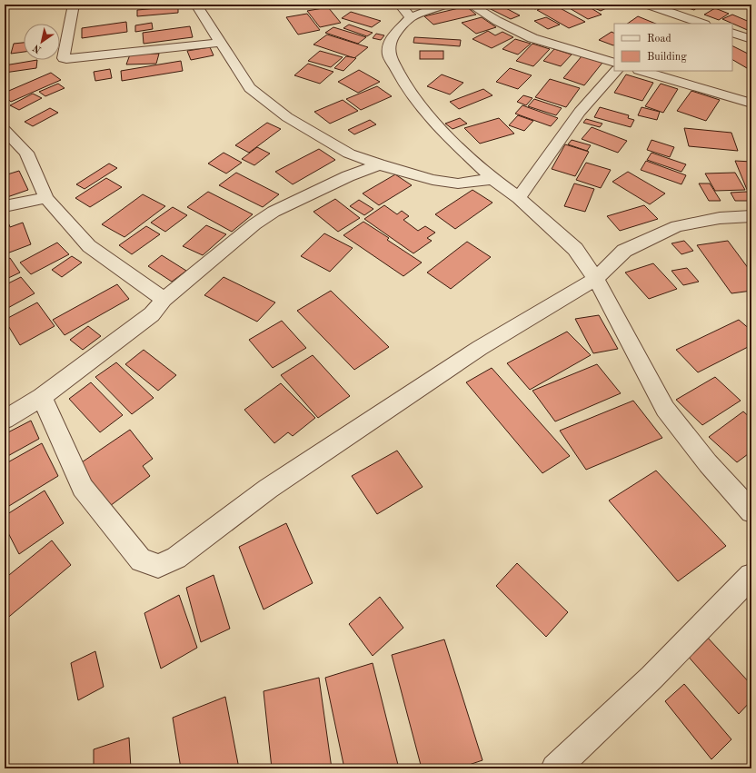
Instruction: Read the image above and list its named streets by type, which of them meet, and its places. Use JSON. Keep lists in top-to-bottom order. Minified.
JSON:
{"legend":["Road","Building"],"north":"bottom left"}
